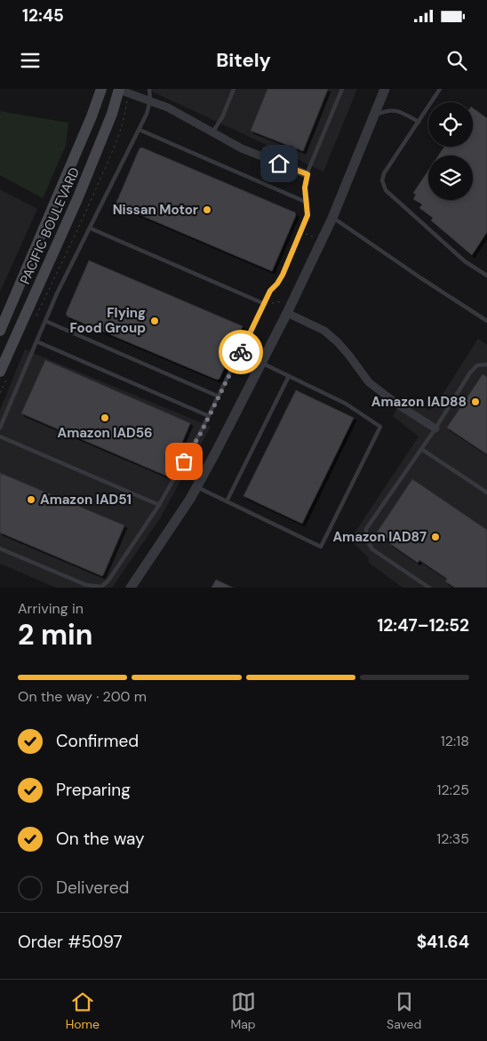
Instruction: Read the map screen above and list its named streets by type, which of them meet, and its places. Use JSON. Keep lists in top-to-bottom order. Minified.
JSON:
{"streets":{"main road":["PACIFIC BOULEVARD"]},"places":["Nissan Motor","Flying Food Group","Amazon IAD88","Amazon IAD56","Amazon IAD51","Amazon IAD87"],"page":{"status":"12:45","header":"Bitely","heading":["2 min","Arriving in","12:47–12:52"],"panel":["Order #5097","$41.64"],"bar":"On the way · 200 m","list":[["Confirmed","12:18"],["Preparing","12:25"],["On the way","12:35"],"Delivered"],"tabs":["Home","Map","Saved"]}}
